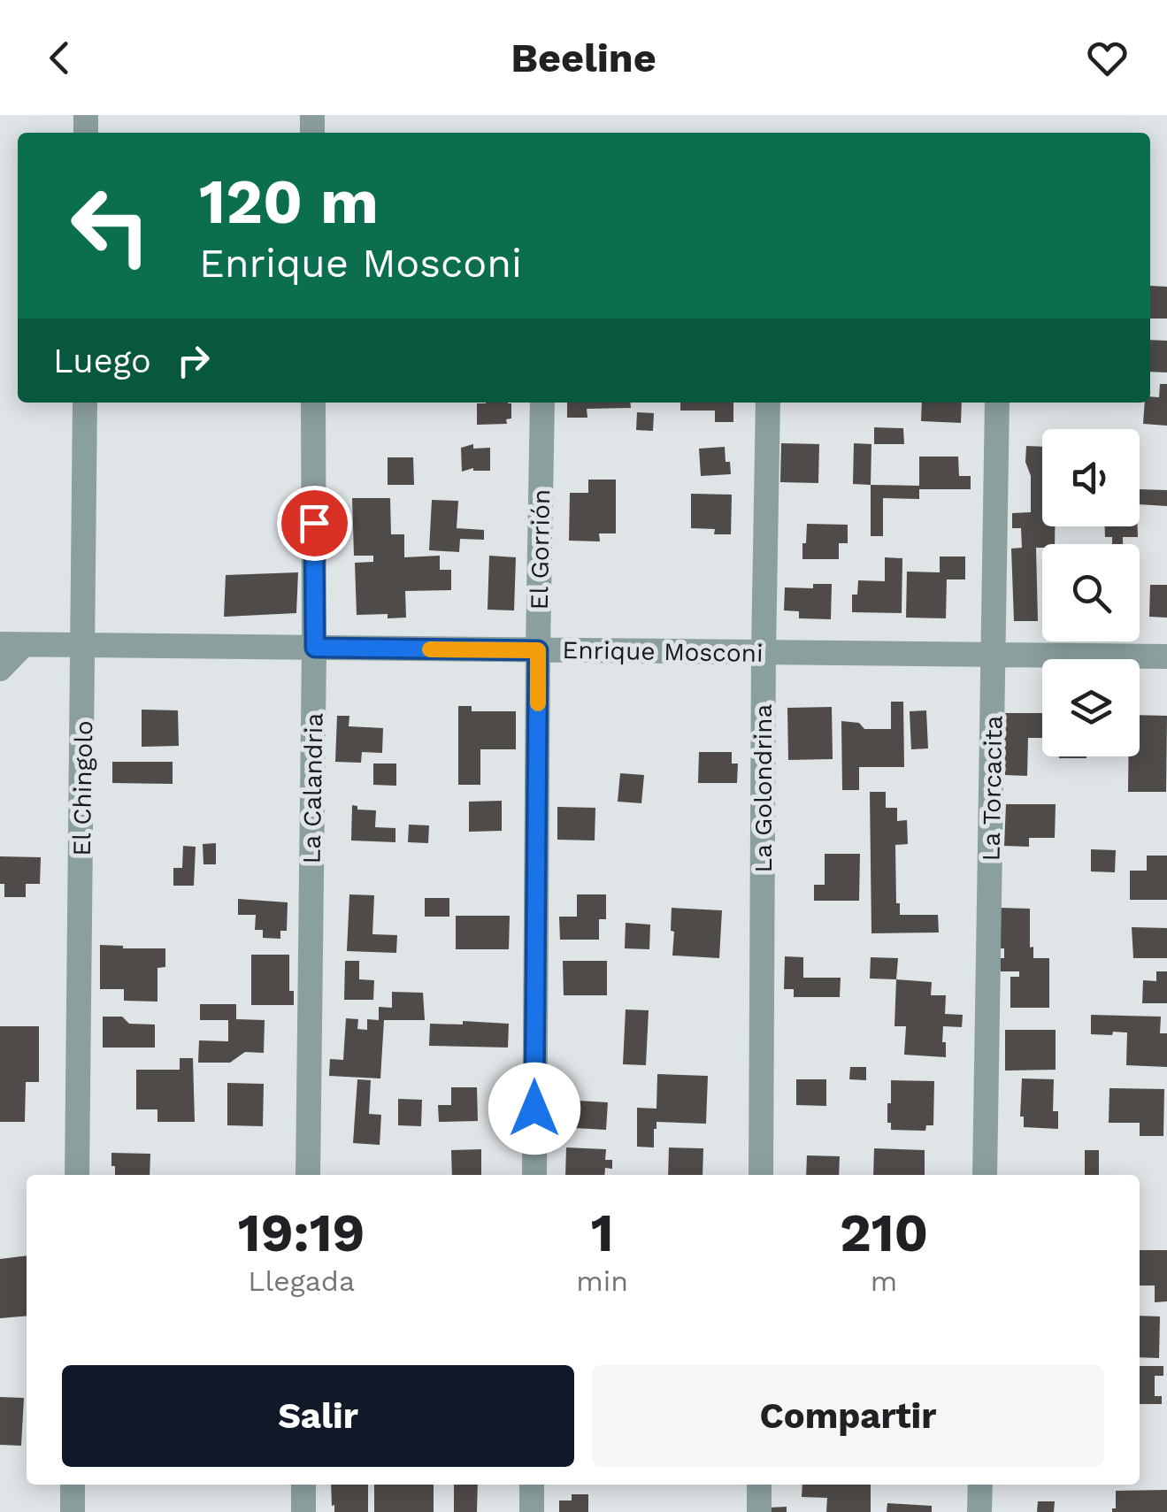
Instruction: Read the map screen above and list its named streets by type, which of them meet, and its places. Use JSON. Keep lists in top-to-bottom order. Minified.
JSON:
{"streets":{"street":["El Gorrión","Enrique Mosconi","El Chingolo","La Calandria","La Golondrina","La Torcacita"]},"crossings":[["El Gorrión","Enrique Mosconi"],["Enrique Mosconi","El Chingolo"],["Enrique Mosconi","La Calandria"],["Enrique Mosconi","La Golondrina"],["Enrique Mosconi","La Torcacita"]],"page":{"header":"Beeline","turn":["120 m","Enrique Mosconi"],"then":"Luego","eta":["19:19","Llegada","1","min","210","m"],"buttons":["Salir","Compartir"]}}
